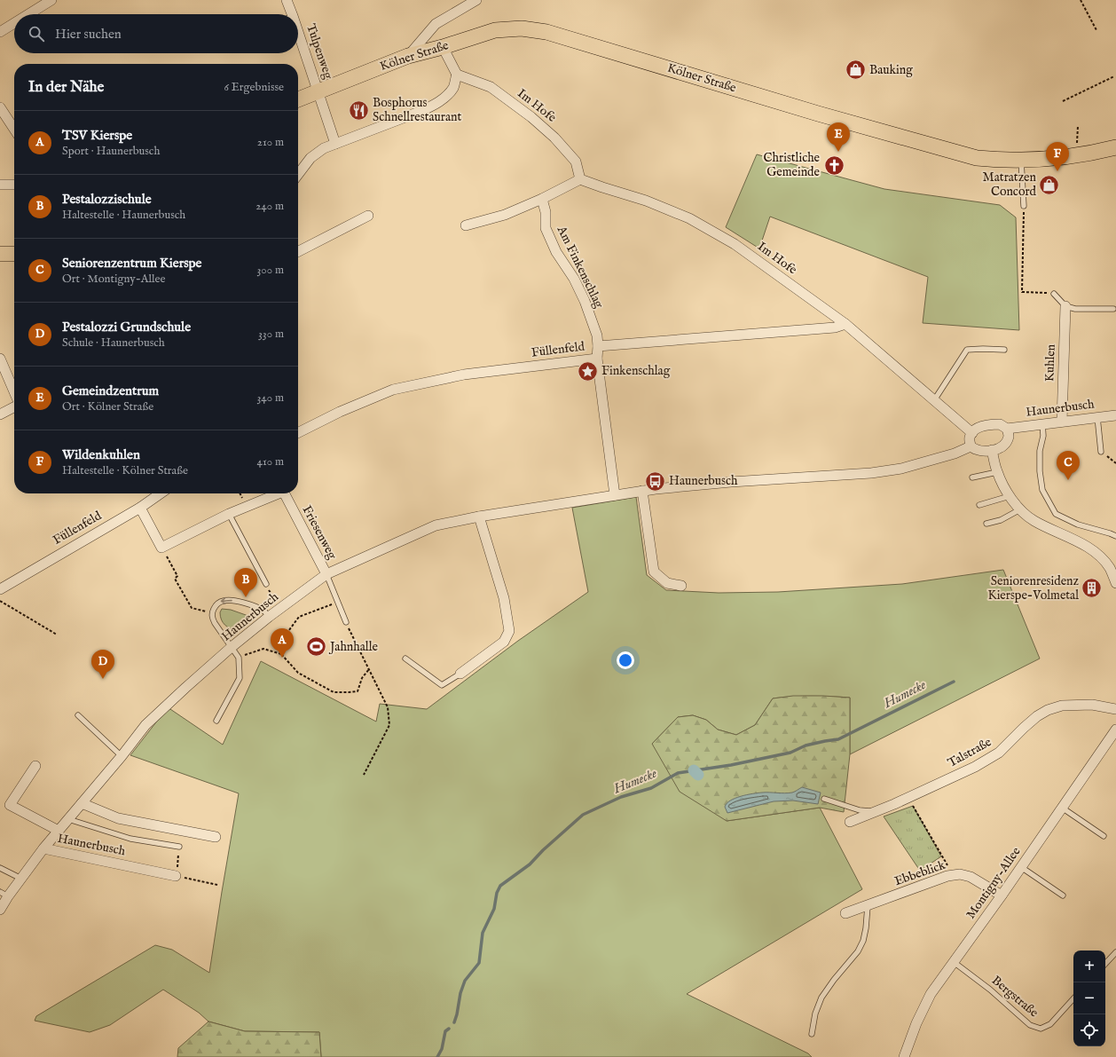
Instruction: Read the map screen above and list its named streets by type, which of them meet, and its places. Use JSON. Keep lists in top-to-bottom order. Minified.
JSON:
{"streets":{"main road":["Kölner Straße"],"street":["Tulpenweg","Im Hofe","Am Finkenschlag","Füllenfeld","Kuhlen","Haunerbusch","Friesenweg","Talstraße","Ebbeblick","Montigny-Allee"],"lane":["Bergstraße"]},"crossings":[["Tulpenweg","Kölner Straße"],["Im Hofe","Füllenfeld"],["Im Hofe","Haunerbusch"],["Am Finkenschlag","Füllenfeld"],["Kuhlen","Haunerbusch"],["Haunerbusch","Friesenweg"],["Ebbeblick","Montigny-Allee"],["Montigny-Allee","Bergstraße"]],"water":["Humecke"],"places":{"shop":["Bauking","Matratzen Concord"],"restaurant":["Bosphorus Schnellrestaurant"],"church":["Christliche Gemeinde"],"place":["Finkenschlag"],"bus stop":["Haunerbusch"],"building":["Seniorenresidenz Kierspe-Volmetal"],"sports":["Jahnhalle"]},"page":{"search":"Hier suchen","heading":["In der Nähe","6 Ergebnisse"],"list":[{"mark":"A","name":"TSV Kierspe","note":"Sport · Haunerbusch","value":"210 m"},{"mark":"B","name":"Pestalozzischule","note":"Haltestelle · Haunerbusch","value":"240 m"},{"mark":"C","name":"Seniorenzentrum Kierspe","note":"Ort · Montigny-Allee","value":"300 m"},{"mark":"D","name":"Pestalozzi Grundschule","note":"Schule · Haunerbusch","value":"330 m"},{"mark":"E","name":"Gemeindzentrum","note":"Ort · Kölner Straße","value":"340 m"},{"mark":"F","name":"Wildenkuhlen","note":"Haltestelle · Kölner Straße","value":"410 m"}],"pins":["E","F","C","B","A","D"],"map_buttons":["+","−"]}}
